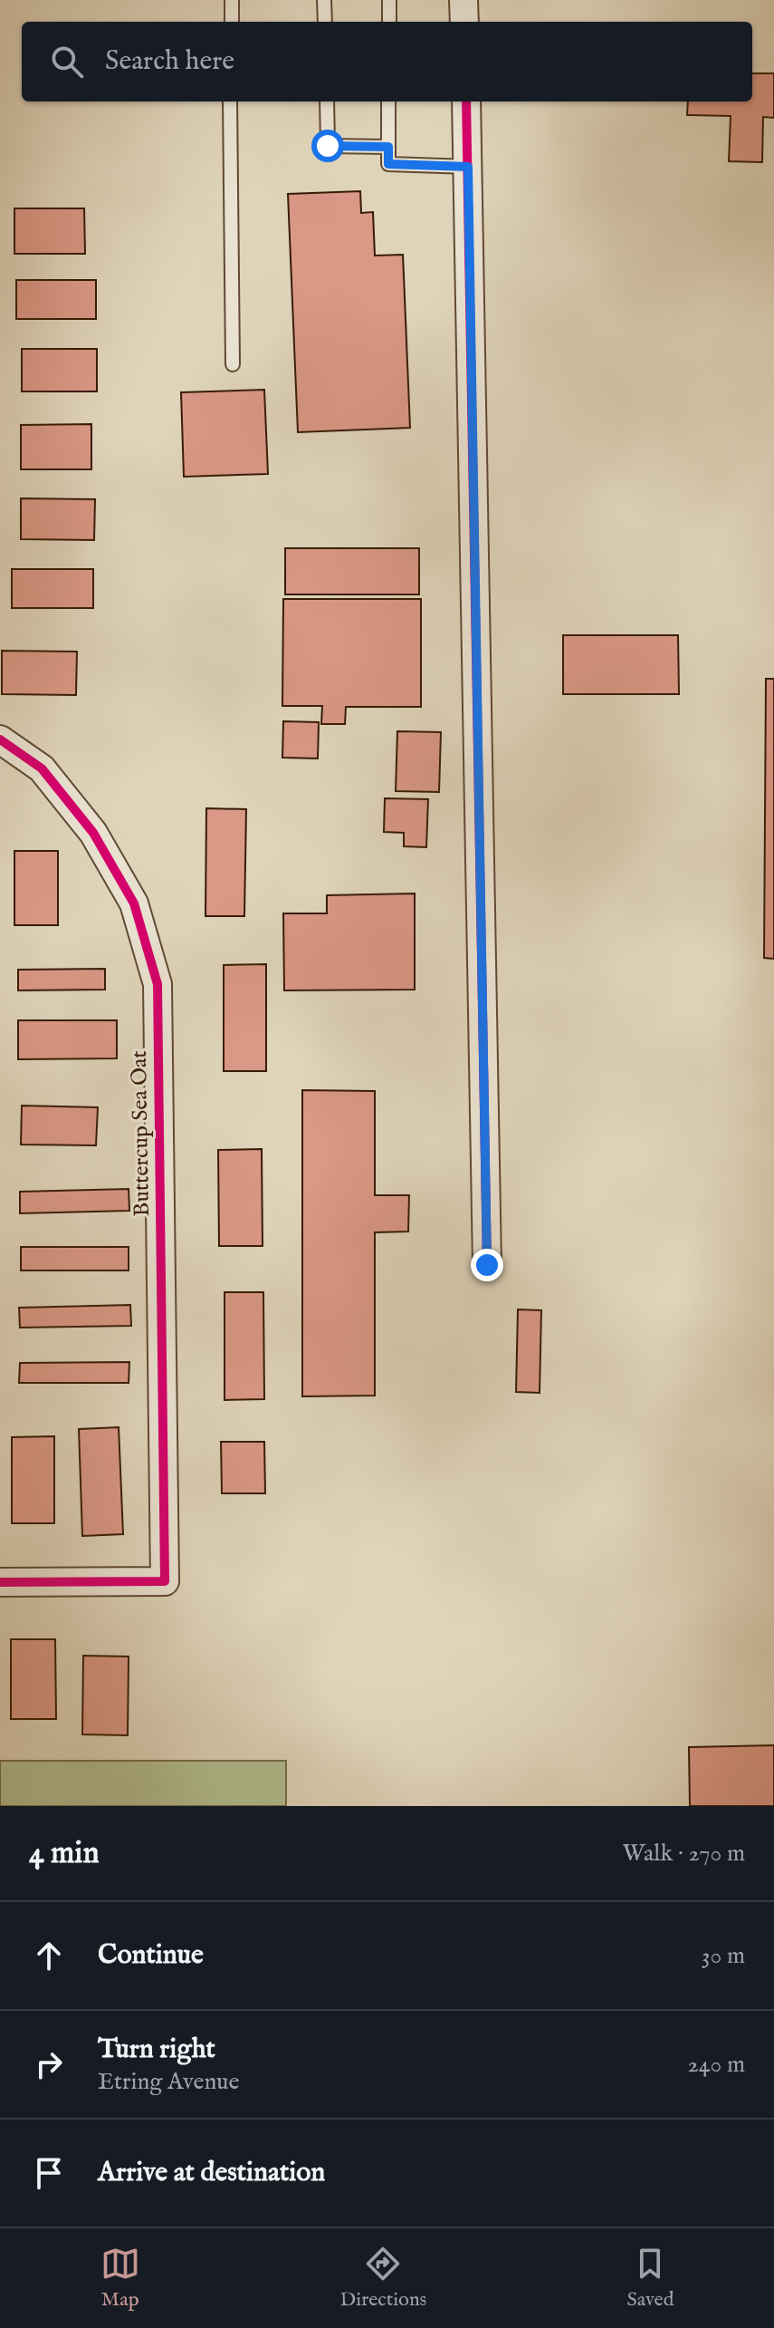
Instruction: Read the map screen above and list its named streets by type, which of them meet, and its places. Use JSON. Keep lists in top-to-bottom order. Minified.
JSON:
{"streets":{"street":["Buttercup Sea Oat"]},"page":{"search":"Search here","heading":["4 min","Walk · 270 m"],"list":[["Continue","30 m"],["Turn right","Etring Avenue","240 m"],"Arrive at destination"],"nav":["Map","Directions","Saved"]}}
